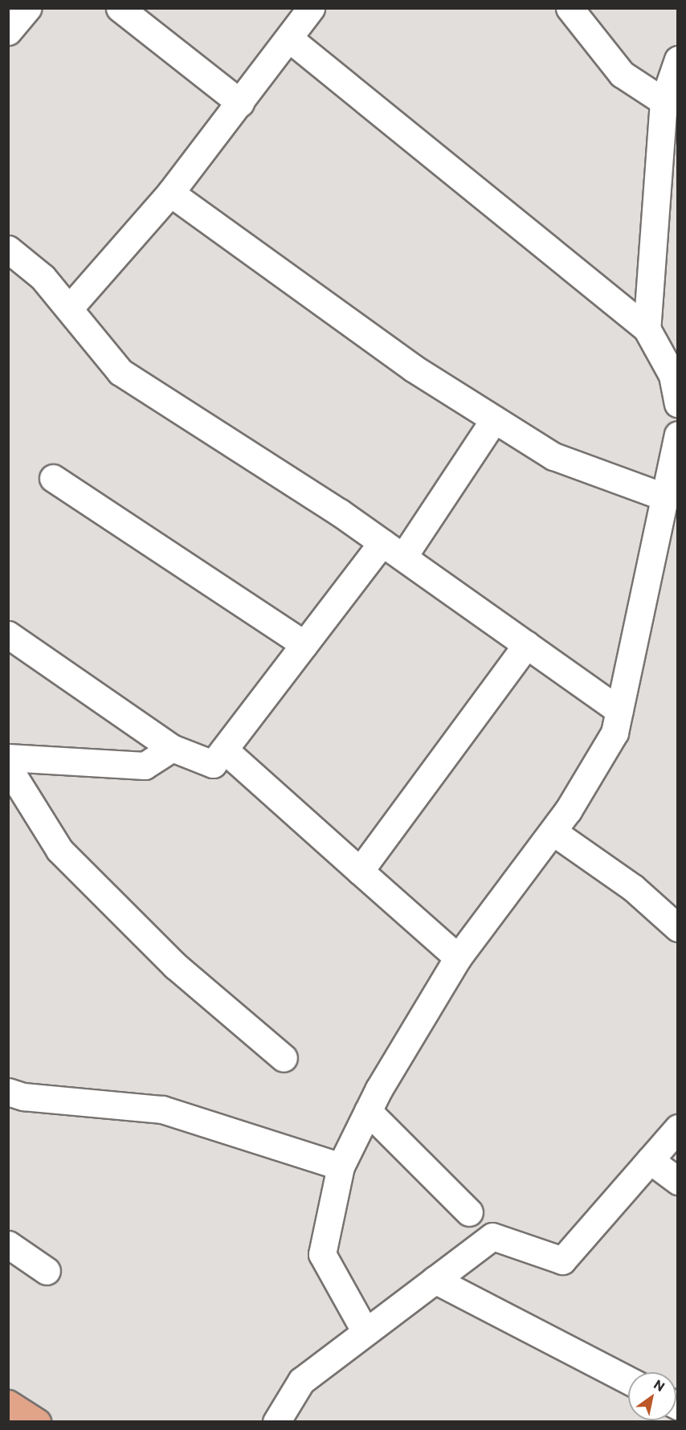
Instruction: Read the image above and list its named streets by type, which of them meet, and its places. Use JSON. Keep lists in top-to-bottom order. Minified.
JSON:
{"north":"top right"}
